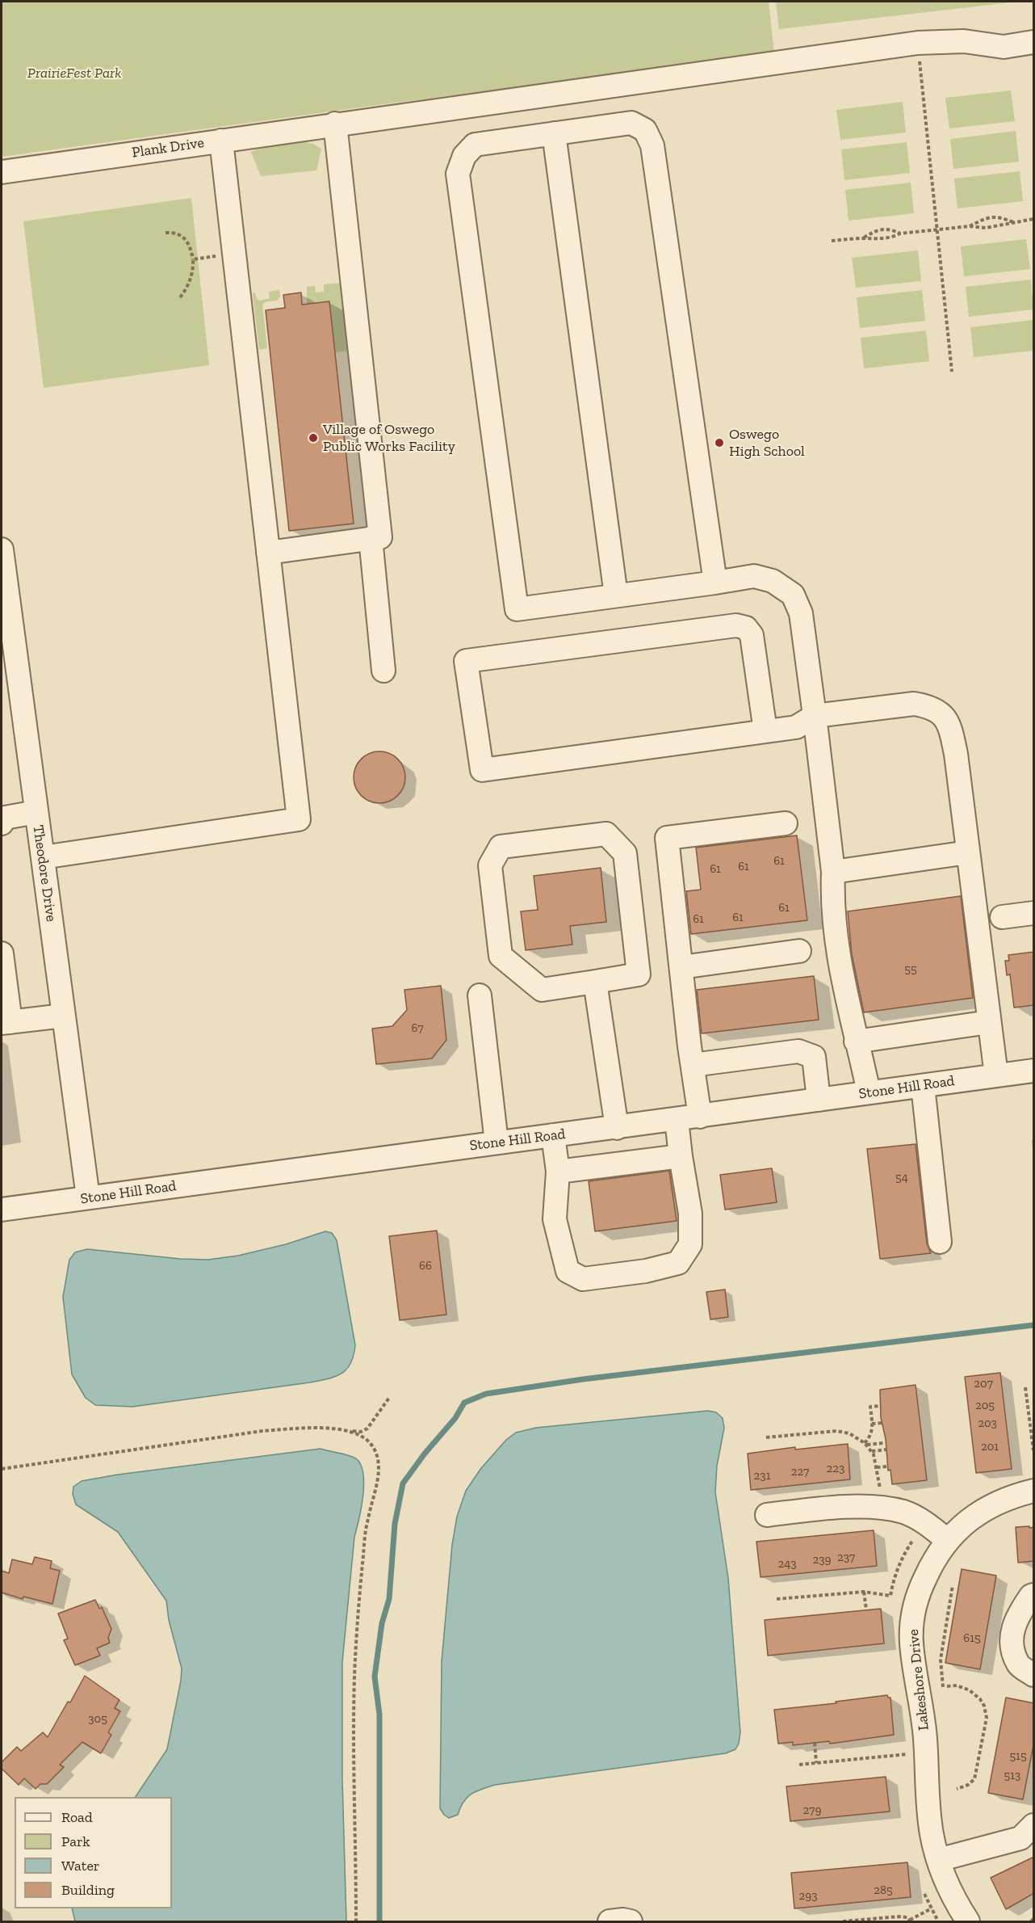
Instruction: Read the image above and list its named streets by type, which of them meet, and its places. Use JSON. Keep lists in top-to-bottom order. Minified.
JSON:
{"streets":{"street":["Plank Drive","Theodore Drive","Stone Hill Road","Lakeshore Drive"]},"crossings":[["Theodore Drive","Stone Hill Road"]],"parks":["PrairieFest Park"],"places":["Village of Oswego Public Works Facility","Oswego High School"],"house_numbers":["61","61","61","61","61","61","55","67","54","66","207","205","203","201","223","227","231","237","239","243","615","305","515","513","279","285","293"],"legend":["Road","Park","Water","Building"]}
